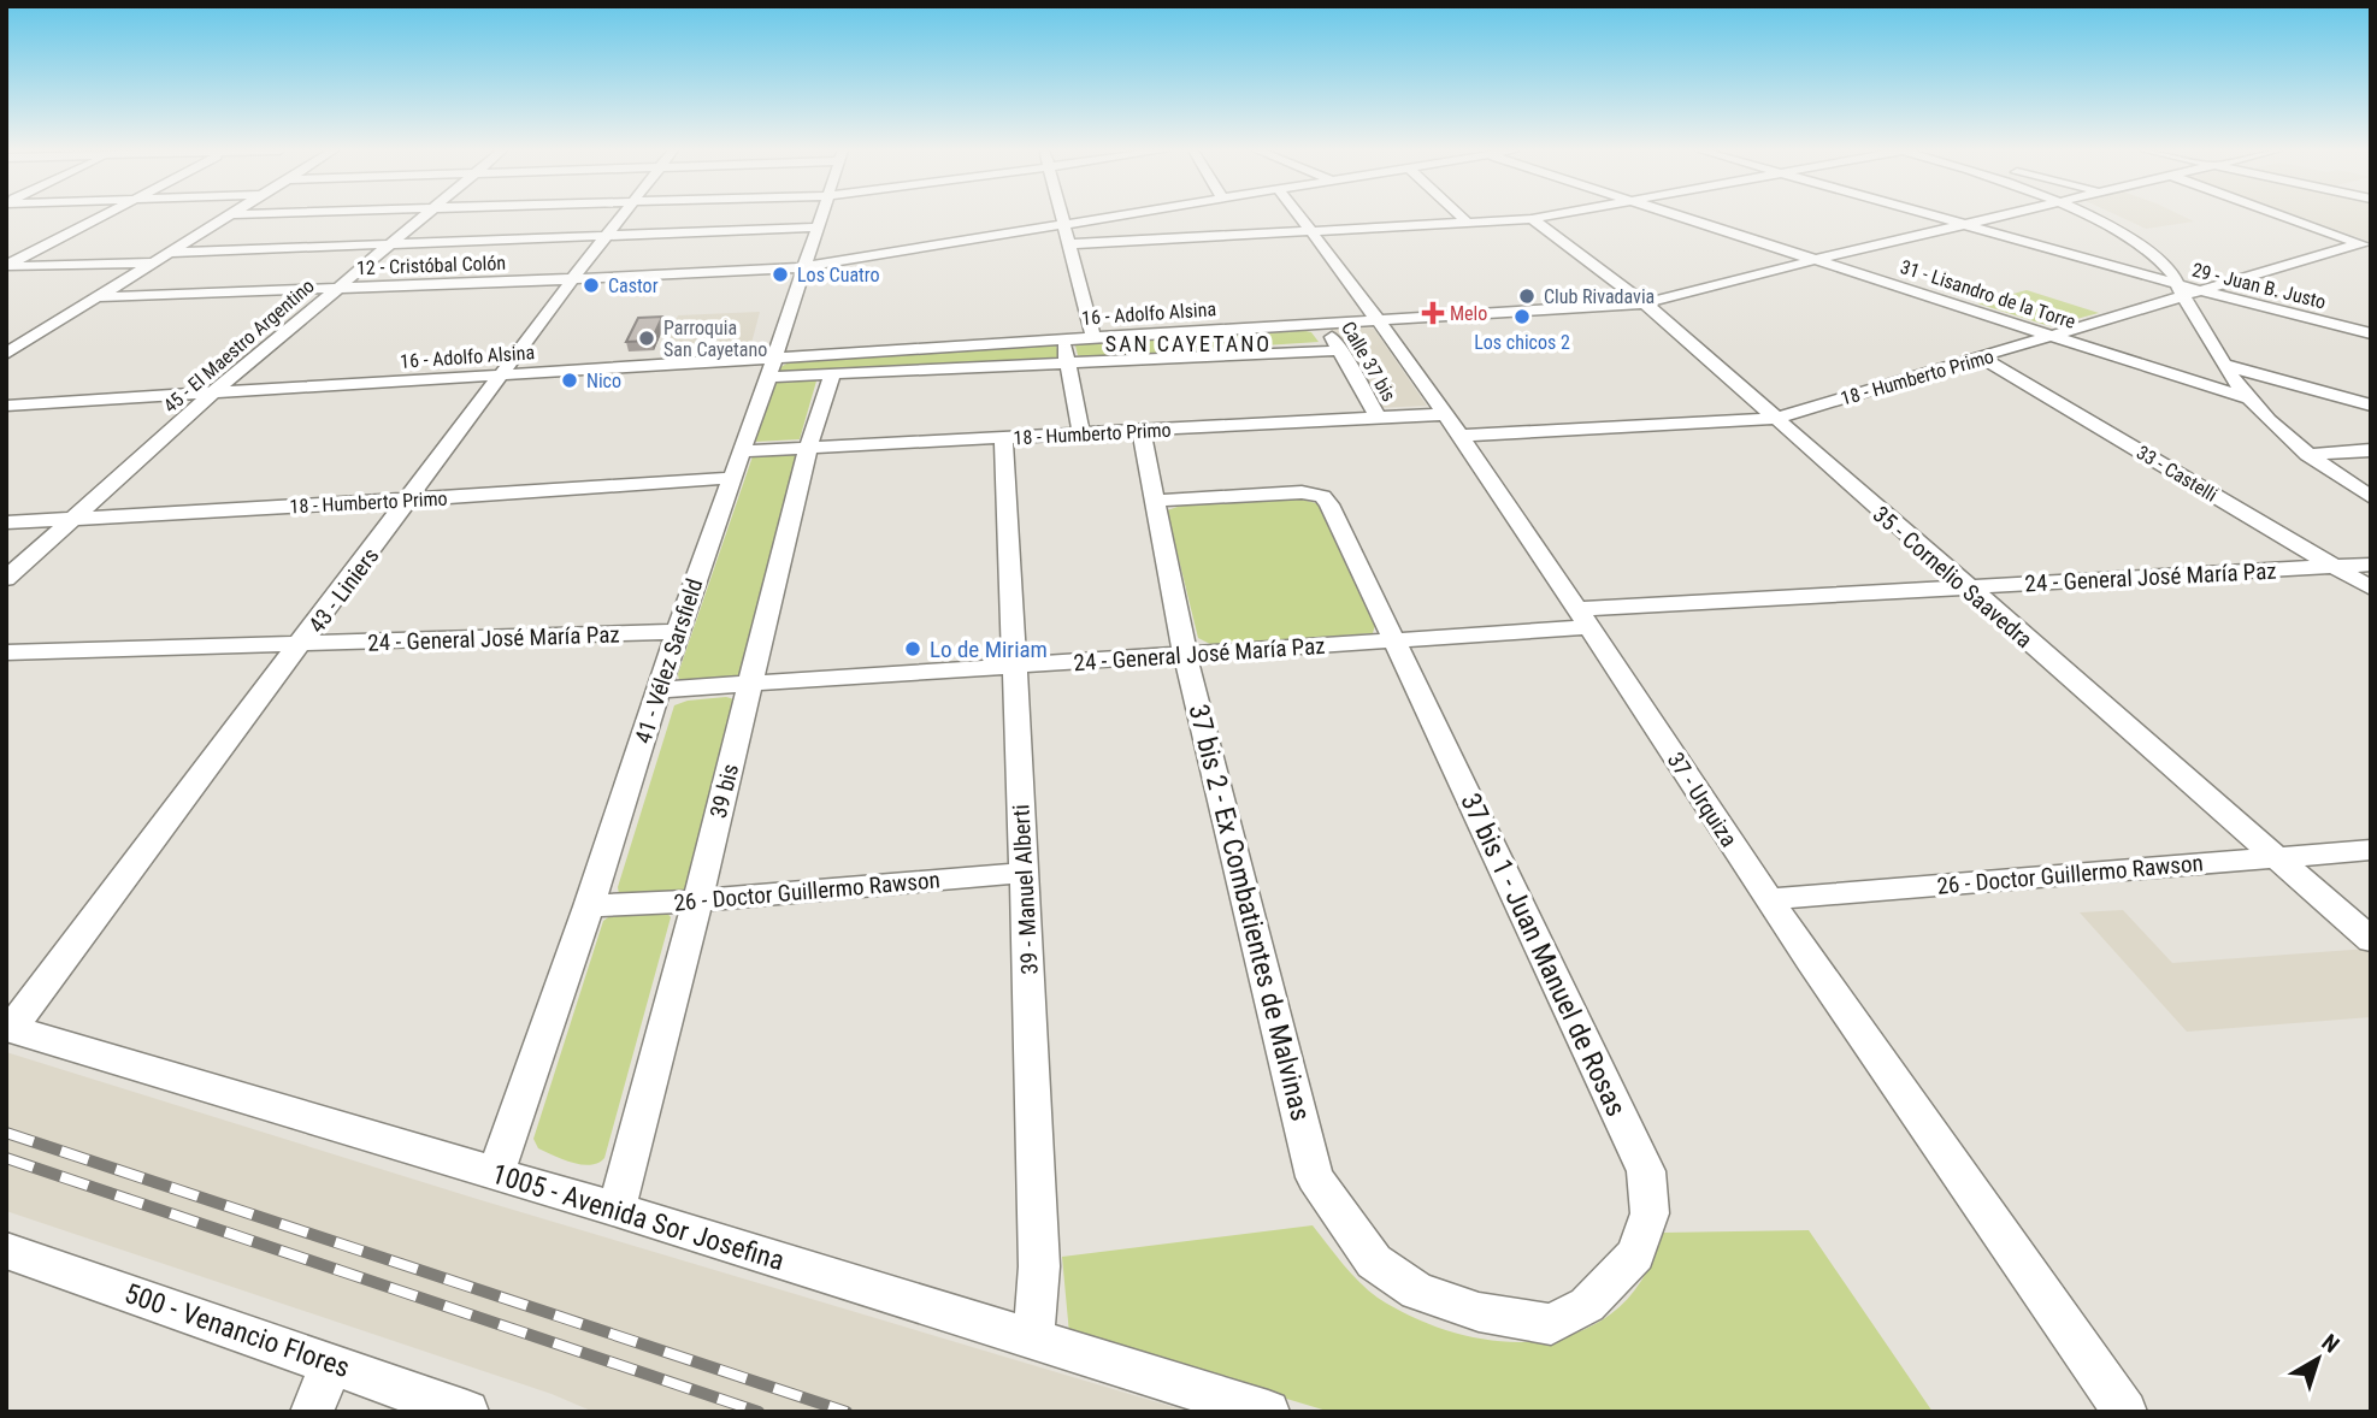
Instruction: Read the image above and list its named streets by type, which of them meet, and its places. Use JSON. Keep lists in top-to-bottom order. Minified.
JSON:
{"streets":{"street":["12 - Cristóbal Colón","29 - Juan B. Justo","31 - Lisandro de la Torre","16 - Adolfo Alsina","45 - El Maestro Argentino","Calle 37 bis","18 - Humberto Primo","33 - Castelli","35 - Cornelio Saavedra","24 - General José María Paz","43 - Liniers","41 - Vélez Sarsfield","39 bis","37 - Urquiza","26 - Doctor Guillermo Rawson","39 - Manuel Alberti","37 bis 2 - Ex Combatientes de Malvinas","37 bis 1 - Juan Manuel de Rosas","1005 - Avenida Sor Josefina","500 - Venancio Flores"]},"crossings":[["12 - Cristóbal Colón","45 - El Maestro Argentino"],["12 - Cristóbal Colón","43 - Liniers"],["12 - Cristóbal Colón","41 - Vélez Sarsfield"],["29 - Juan B. Justo","16 - Adolfo Alsina"],["29 - Juan B. Justo","18 - Humberto Primo"],["31 - Lisandro de la Torre","16 - Adolfo Alsina"],["31 - Lisandro de la Torre","18 - Humberto Primo"],["16 - Adolfo Alsina","45 - El Maestro Argentino"],["16 - Adolfo Alsina","Calle 37 bis"],["16 - Adolfo Alsina","35 - Cornelio Saavedra"],["16 - Adolfo Alsina","43 - Liniers"],["16 - Adolfo Alsina","41 - Vélez Sarsfield"],["16 - Adolfo Alsina","37 - Urquiza"],["45 - El Maestro Argentino","18 - Humberto Primo"],["Calle 37 bis","18 - Humberto Primo"],["18 - Humberto Primo","33 - Castelli"],["18 - Humberto Primo","35 - Cornelio Saavedra"],["18 - Humberto Primo","43 - Liniers"],["18 - Humberto Primo","41 - Vélez Sarsfield"],["18 - Humberto Primo","39 bis"],["18 - Humberto Primo","37 - Urquiza"],["18 - Humberto Primo","39 - Manuel Alberti"],["18 - Humberto Primo","37 bis 2 - Ex Combatientes de Malvinas"],["33 - Castelli","24 - General José María Paz"],["35 - Cornelio Saavedra","24 - General José María Paz"],["35 - Cornelio Saavedra","26 - Doctor Guillermo Rawson"],["24 - General José María Paz","43 - Liniers"],["24 - General José María Paz","41 - Vélez Sarsfield"],["24 - General José María Paz","39 bis"],["24 - General José María Paz","37 - Urquiza"],["24 - General José María Paz","39 - Manuel Alberti"],["24 - General José María Paz","37 bis 2 - Ex Combatientes de Malvinas"],["24 - General José María Paz","37 bis 1 - Juan Manuel de Rosas"],["43 - Liniers","1005 - Avenida Sor Josefina"],["41 - Vélez Sarsfield","26 - Doctor Guillermo Rawson"],["41 - Vélez Sarsfield","1005 - Avenida Sor Josefina"],["39 bis","26 - Doctor Guillermo Rawson"],["39 bis","1005 - Avenida Sor Josefina"],["37 - Urquiza","26 - Doctor Guillermo Rawson"],["26 - Doctor Guillermo Rawson","39 - Manuel Alberti"],["39 - Manuel Alberti","1005 - Avenida Sor Josefina"],["37 bis 2 - Ex Combatientes de Malvinas","37 bis 1 - Juan Manuel de Rosas"]],"districts":["SAN CAYETANO"],"places":{"other":["Los Cuatro","Castor","Club Rivadavia","Los chicos 2","Parroquia San Cayetano","Nico","Lo de Miriam"],"health":["Melo"]},"north":"top right"}
